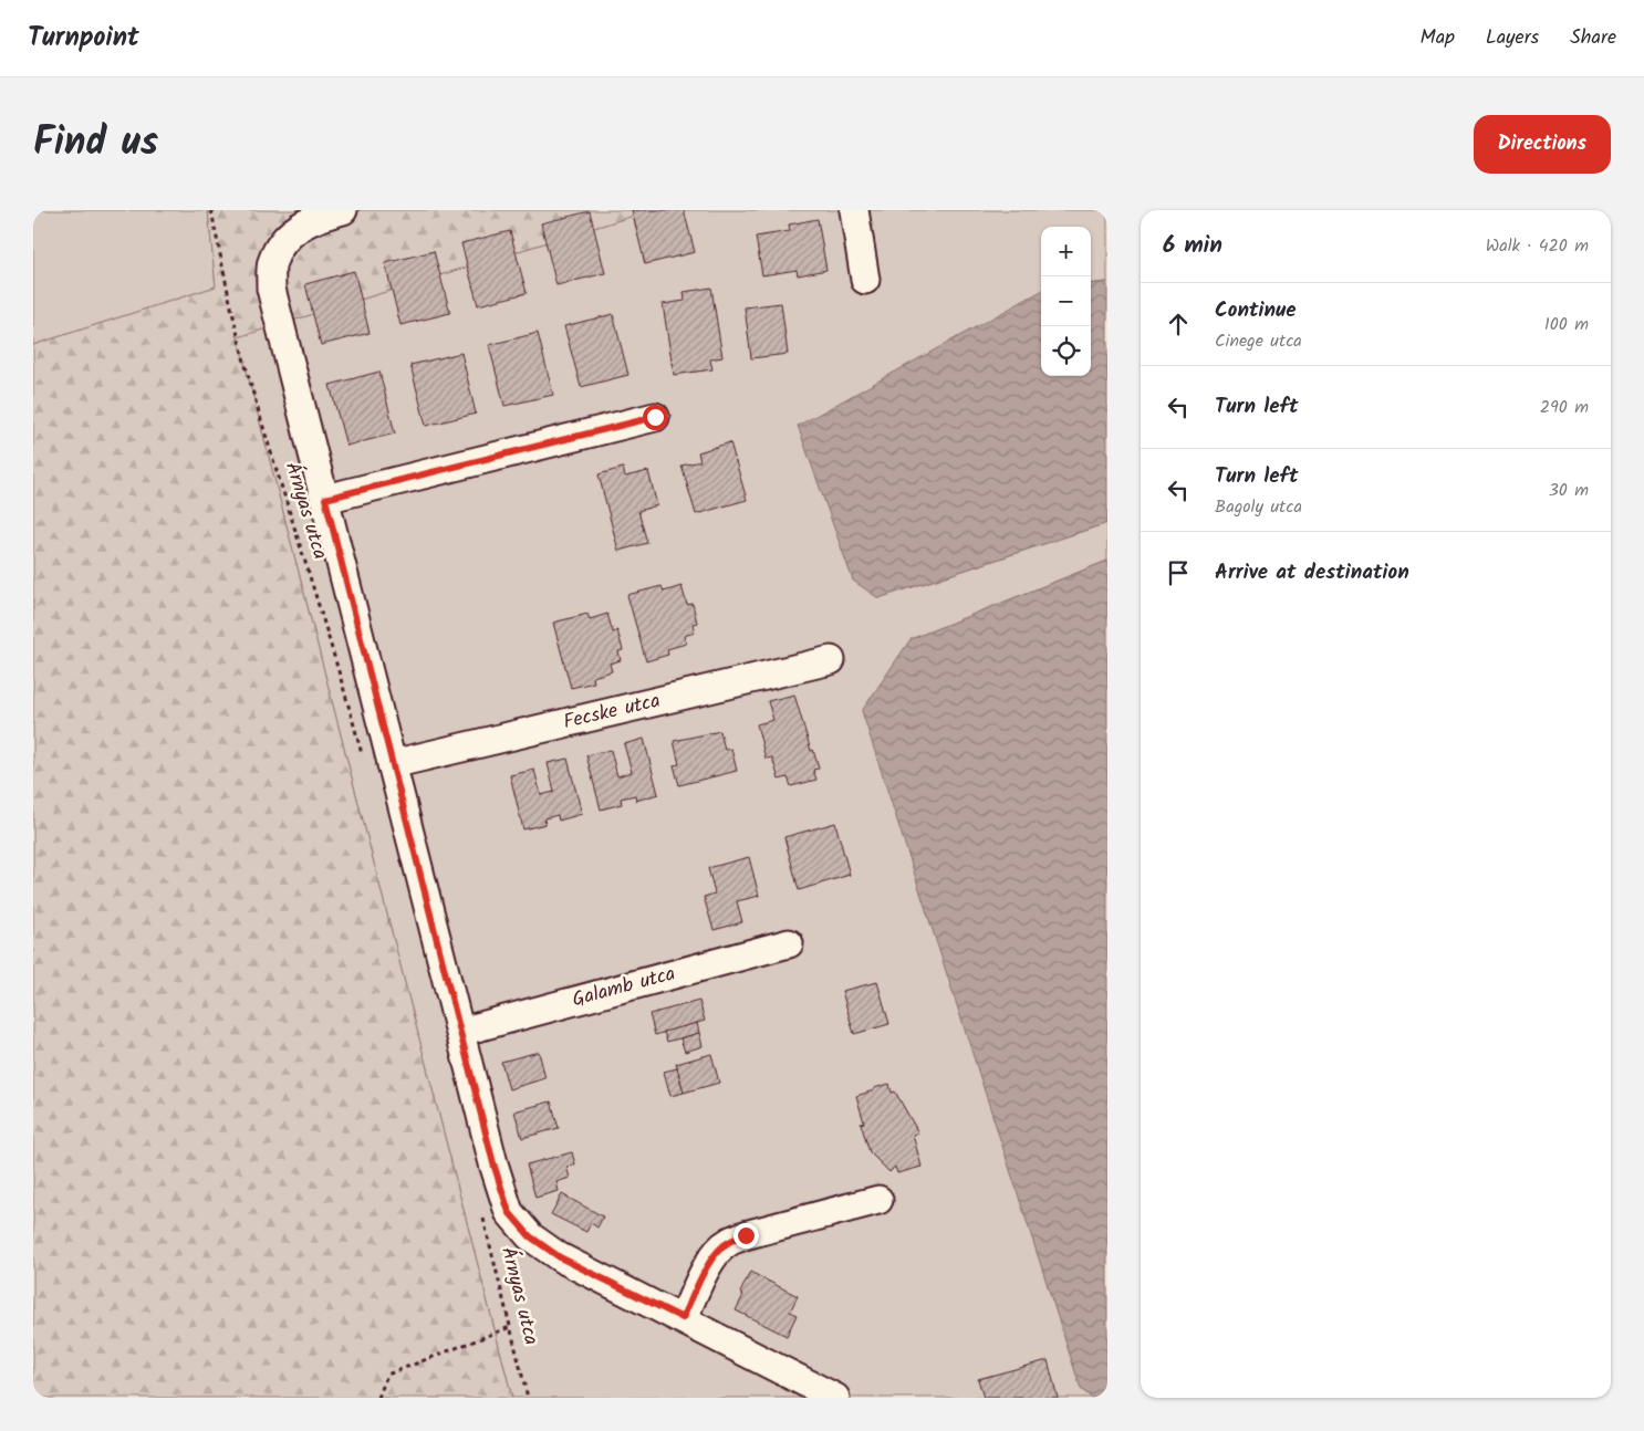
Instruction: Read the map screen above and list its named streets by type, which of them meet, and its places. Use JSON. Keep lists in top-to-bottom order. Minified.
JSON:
{"streets":{"lane":["Fecske utca","Galamb utca"],"path":["Árnyas utca"]},"page":{"header":"Turnpoint","nav":["Map","Layers","Share"],"title":"Find us","buttons":"Directions","heading":["6 min","Walk · 420 m"],"map_buttons":["+","−"],"list":[["Continue","Cinege utca","100 m"],["Turn left","290 m"],["Turn left","Bagoly utca","30 m"],"Arrive at destination"]}}
